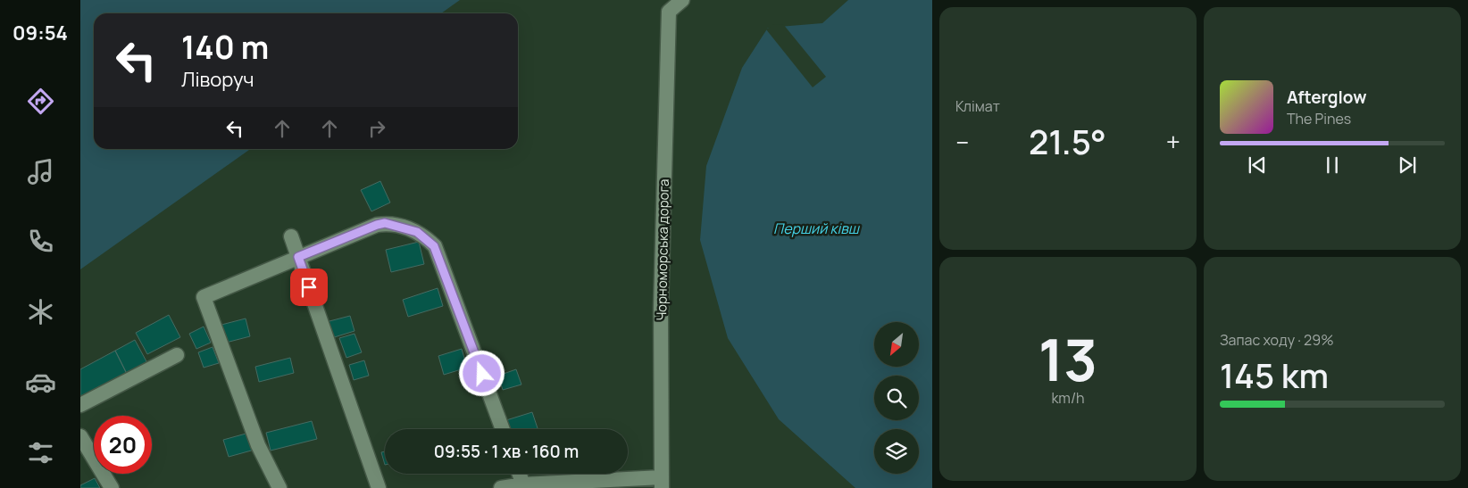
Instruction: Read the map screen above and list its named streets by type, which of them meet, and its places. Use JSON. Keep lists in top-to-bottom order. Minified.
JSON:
{"streets":{"street":["Чорноморська дорога"]},"water":["Перший ківш"],"north":"bottom left","page":{"tabs":"09:54","tile":["Клімат",["13","km/h"],["Запас ходу · 29%","145 km"]],"turn":["140 m","Ліворуч"],"song":["Afterglow","The Pines"],"heat":["−","21.5°","+"],"limit":"20","trip":"09:55 · 1 хв · 160 m"}}
